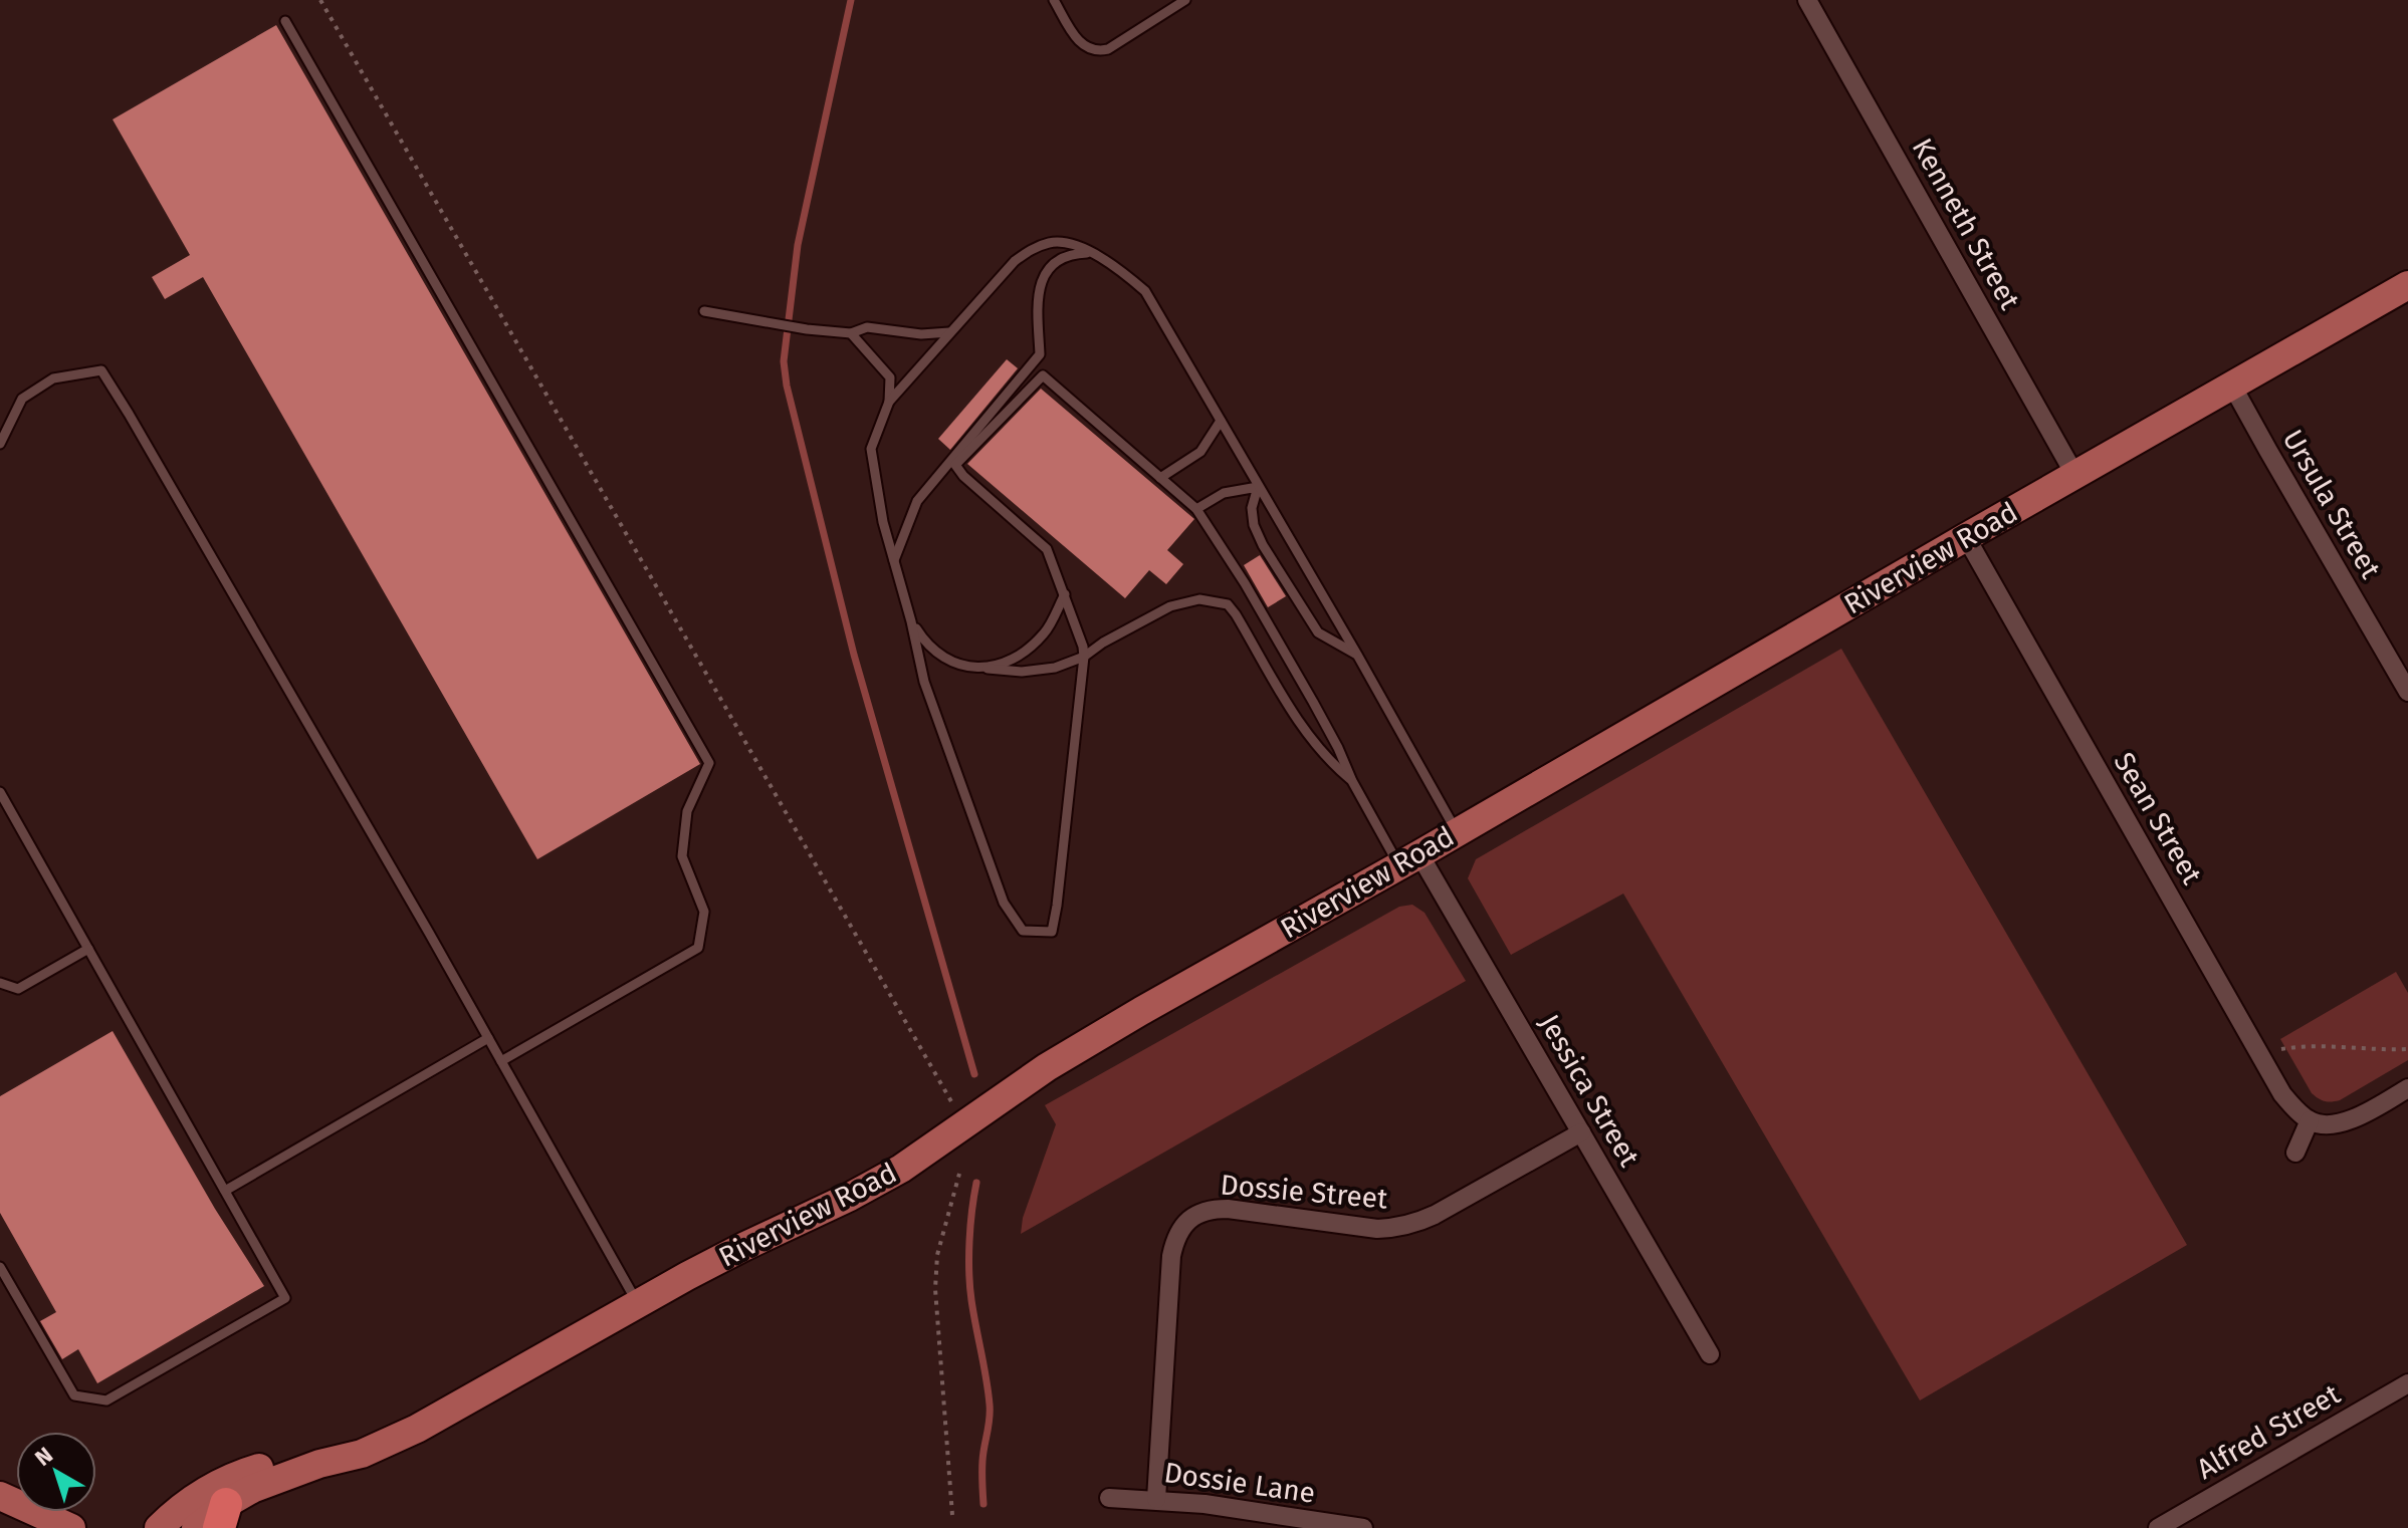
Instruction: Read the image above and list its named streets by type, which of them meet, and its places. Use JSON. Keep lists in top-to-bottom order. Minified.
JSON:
{"streets":{"main road":["Riverview Road"],"street":["Kenneth Street","Ursula Street","Sean Street","Jessica Street","Dossie Street","Alfred Street","Dossie Lane"]},"crossings":[["Kenneth Street","Riverview Road"],["Ursula Street","Riverview Road"],["Riverview Road","Sean Street"],["Riverview Road","Jessica Street"],["Jessica Street","Dossie Street"],["Dossie Street","Dossie Lane"]],"north":"top left"}
